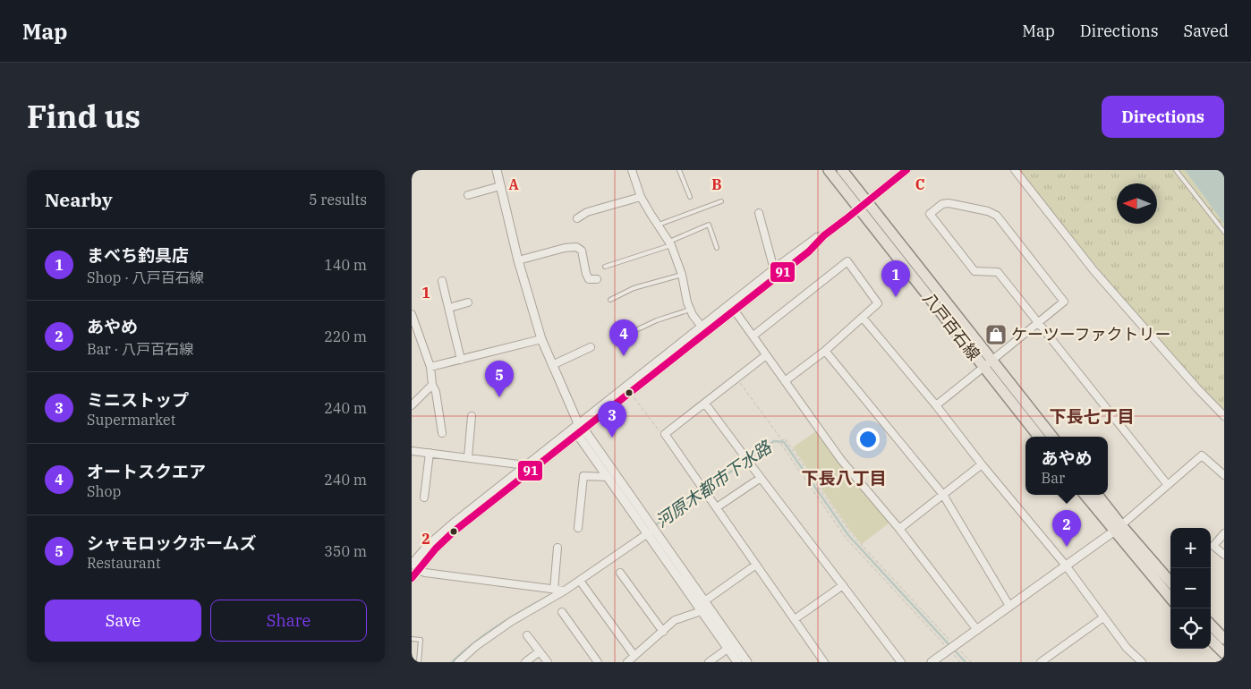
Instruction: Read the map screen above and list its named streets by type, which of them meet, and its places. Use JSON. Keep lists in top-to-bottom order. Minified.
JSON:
{"streets":{"main road":["八戸百石線"]},"districts":["下長七丁目","下長八丁目"],"water":["河原木都市下水路"],"places":{"shop":["ケーツーファクトリー"]},"lines":["transit line 91"],"north":"left","page":{"header":"Map","nav":["Map","Directions","Saved"],"title":"Find us","buttons":["Directions",["Save","Share"]],"heading":["Nearby","5 results"],"list":[{"mark":"1","name":"まべち釣具店","note":"Shop · 八戸百石線","value":"140 m"},{"mark":"2","name":"あやめ","note":"Bar · 八戸百石線","value":"220 m"},{"mark":"3","name":"ミニストップ","note":"Supermarket","value":"240 m"},{"mark":"4","name":"オートスクエア","note":"Shop","value":"240 m"},{"mark":"5","name":"シャモロックホームズ","note":"Restaurant","value":"350 m"}],"pins":["1","4","5","3","2"],"popup":["あやめ","Bar"],"map_buttons":["+","−"]},"grid":{"columns":["A","B","C"],"rows":["1","2"]}}
